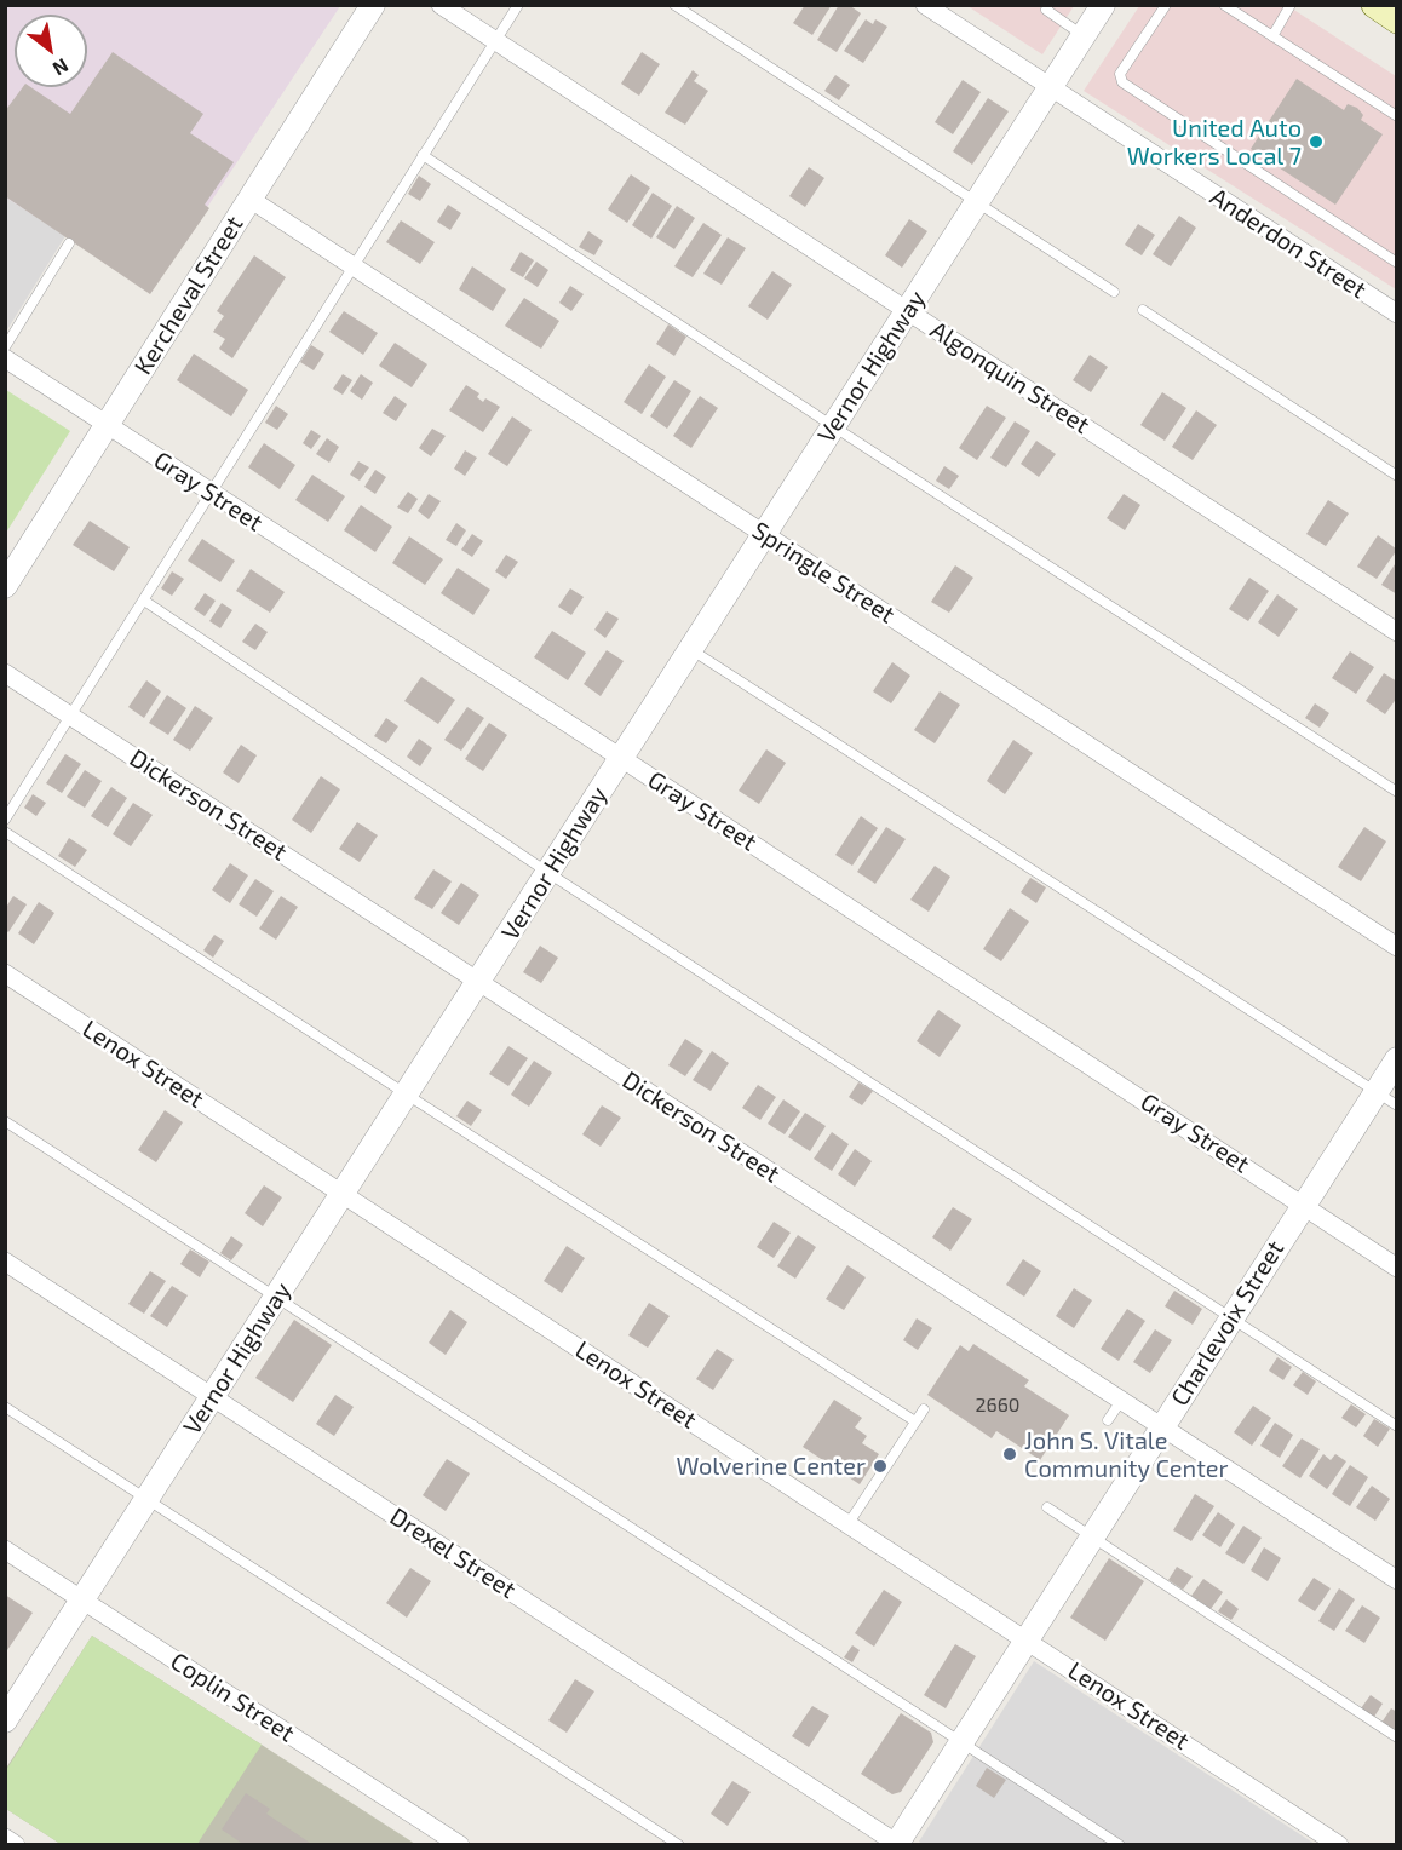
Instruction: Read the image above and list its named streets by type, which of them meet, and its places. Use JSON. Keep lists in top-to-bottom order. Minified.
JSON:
{"streets":{"street":["Anderdon Street","Kercheval Street","Vernor Highway","Algonquin Street","Gray Street","Springle Street","Dickerson Street","Lenox Street","Charlevoix Street","Drexel Street","Coplin Street"]},"crossings":[["Anderdon Street","Vernor Highway"],["Kercheval Street","Gray Street"],["Kercheval Street","Springle Street"],["Vernor Highway","Algonquin Street"],["Vernor Highway","Gray Street"],["Vernor Highway","Springle Street"],["Vernor Highway","Dickerson Street"],["Vernor Highway","Lenox Street"],["Vernor Highway","Drexel Street"],["Vernor Highway","Coplin Street"],["Gray Street","Charlevoix Street"],["Dickerson Street","Charlevoix Street"],["Lenox Street","Charlevoix Street"],["Charlevoix Street","Drexel Street"]],"places":["United Auto Workers Local 7","John S. Vitale Community Center","Wolverine Center"],"house_numbers":["2660"],"north":"bottom right"}
